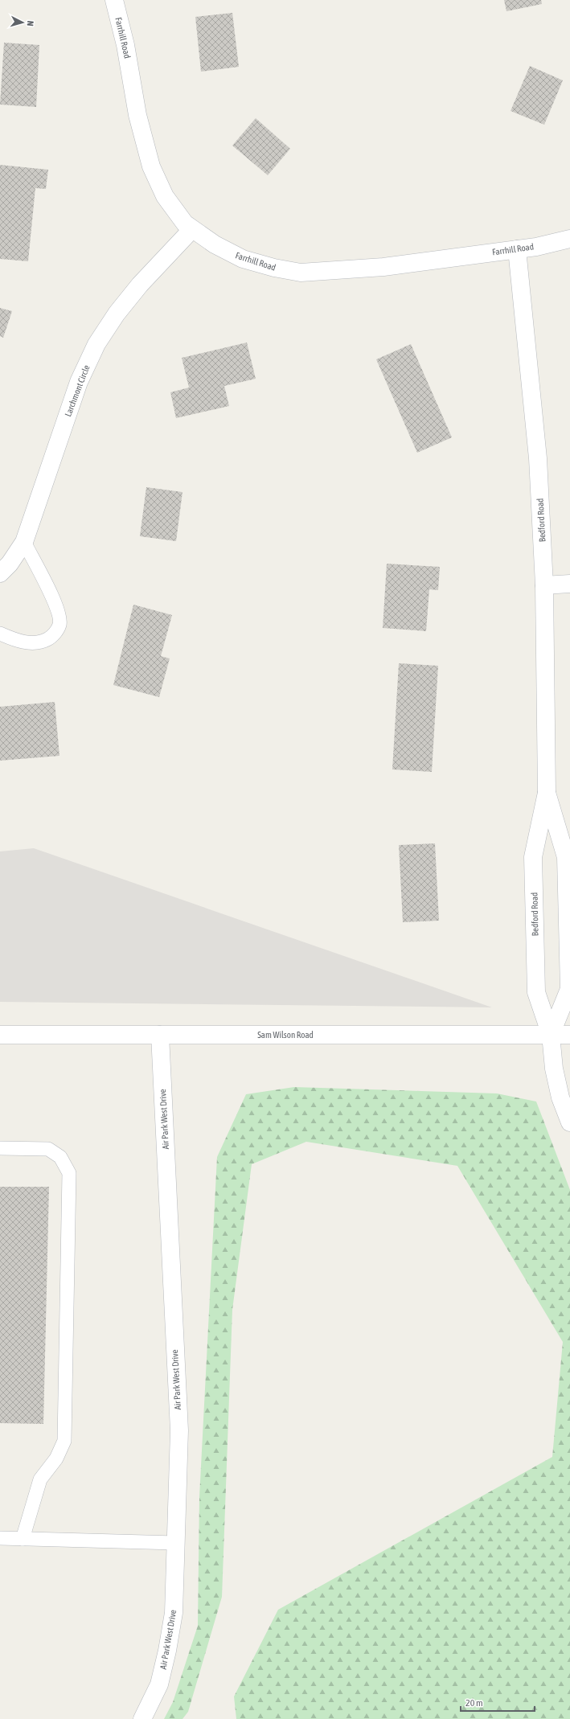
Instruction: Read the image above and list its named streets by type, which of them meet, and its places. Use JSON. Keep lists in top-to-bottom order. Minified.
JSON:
{"streets":{"street":["Farrhill Road","Larchmont Circle","Bedford Road","Sam Wilson Road","Air Park West Drive"]},"crossings":[["Farrhill Road","Larchmont Circle"],["Farrhill Road","Bedford Road"],["Bedford Road","Sam Wilson Road"],["Sam Wilson Road","Air Park West Drive"]],"scale_bar":"20 m","north":"right"}
